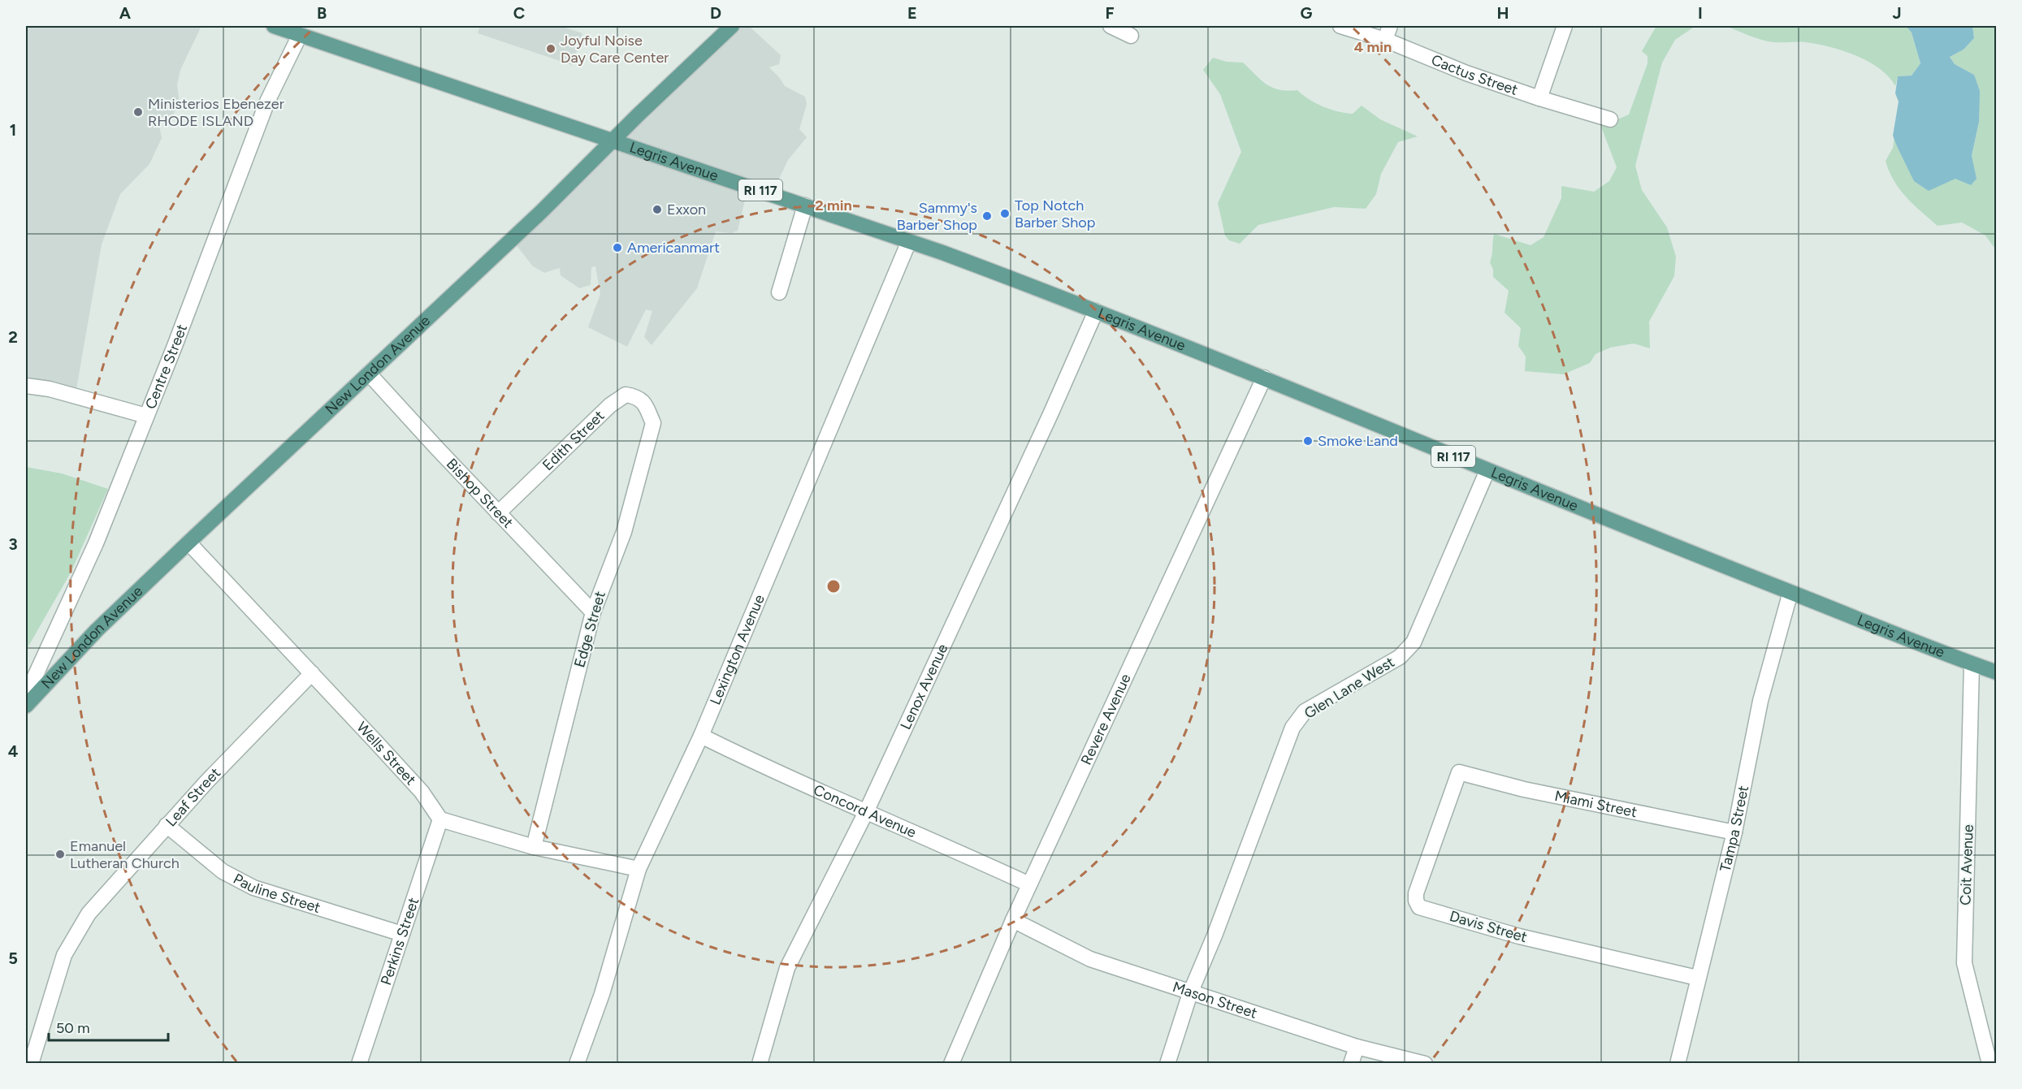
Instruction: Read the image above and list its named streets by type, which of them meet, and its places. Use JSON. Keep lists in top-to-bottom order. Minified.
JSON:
{"streets":{"main road":["Legris Avenue","RI 117","New London Avenue"],"street":["Cactus Street","Centre Street","Edith Street","Bishop Street","Edge Street","Lexington Avenue","Lenox Avenue","Glen Lane West","Revere Avenue","Wells Street","Leaf Street","Miami Street","Concord Avenue","Tampa Street","Coit Avenue","Pauline Street","Davis Street","Perkins Street","Mason Street"]},"crossings":[["Legris Avenue","New London Avenue"],["Legris Avenue","Centre Street"],["Legris Avenue","Lexington Avenue"],["Legris Avenue","Lenox Avenue"],["Legris Avenue","Glen Lane West"],["Legris Avenue","Revere Avenue"],["Legris Avenue","Tampa Street"],["Legris Avenue","Coit Avenue"],["New London Avenue","Bishop Street"],["New London Avenue","Wells Street"],["Edith Street","Bishop Street"],["Edith Street","Edge Street"],["Bishop Street","Edge Street"],["Lexington Avenue","Concord Avenue"],["Lenox Avenue","Concord Avenue"],["Glen Lane West","Mason Street"],["Revere Avenue","Concord Avenue"],["Revere Avenue","Mason Street"],["Wells Street","Leaf Street"],["Wells Street","Perkins Street"],["Leaf Street","Pauline Street"],["Miami Street","Tampa Street"],["Miami Street","Davis Street"],["Tampa Street","Davis Street"],["Pauline Street","Perkins Street"]],"places":["Joyful Noise Day Care Center","Ministerios Ebenezer RHODE ISLAND","Exxon","Top Notch Barber Shop","Sammy's Barber Shop","Americanmart","Smoke Land","Emanuel Lutheran Church"],"scale_bar":"50 m","grid":{"columns":["A","B","C","D","E","F","G","H","I","J"],"rows":["1","2","3","4","5"]},"rings":["4 min","2 min"]}
